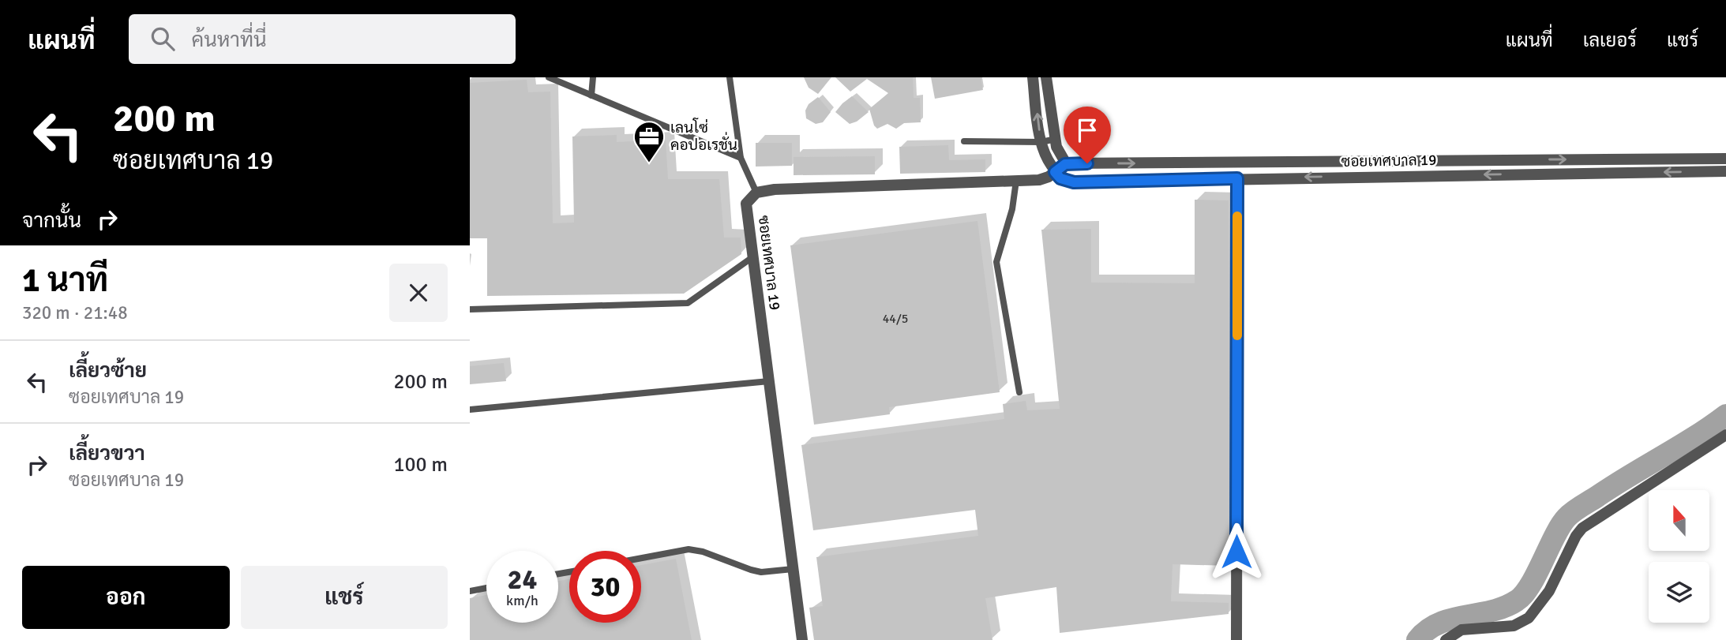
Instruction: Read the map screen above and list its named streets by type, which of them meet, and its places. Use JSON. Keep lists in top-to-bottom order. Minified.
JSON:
{"streets":{"street":["ซอยเทศบาล 19"]},"places":{"office":["เลนโซ่ คอปอเรชั่น"]},"house_numbers":["44/5"],"north":"top","page":{"header":"แผนที่","search":"ค้นหาที่นี่","nav":["แผนที่","เลเยอร์","แชร์"],"turn":["200 m","ซอยเทศบาล 19"],"then":"จากนั้น","heading":["1 นาที","320 m · 21:48"],"list":[{"name":"เลี้ยวซ้าย","note":"ซอยเทศบาล 19","value":"200 m"},{"name":"เลี้ยวขวา","note":"ซอยเทศบาล 19","value":"100 m"}],"speed":"24 km/h","limit":"30","buttons":["ออก","แชร์"]}}
